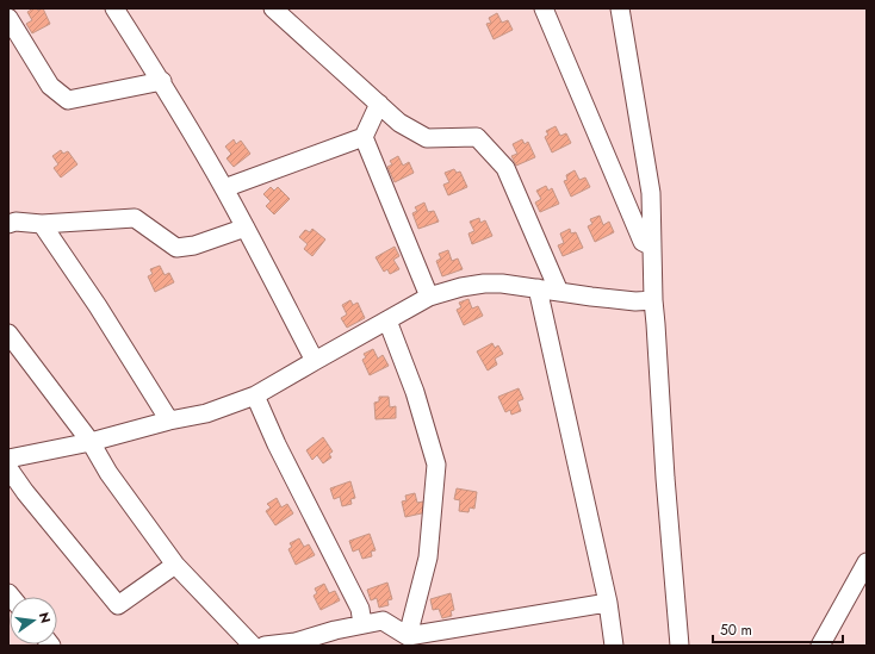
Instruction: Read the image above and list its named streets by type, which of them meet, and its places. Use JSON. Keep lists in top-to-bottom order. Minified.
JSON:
{"scale_bar":"50 m","north":"right"}
